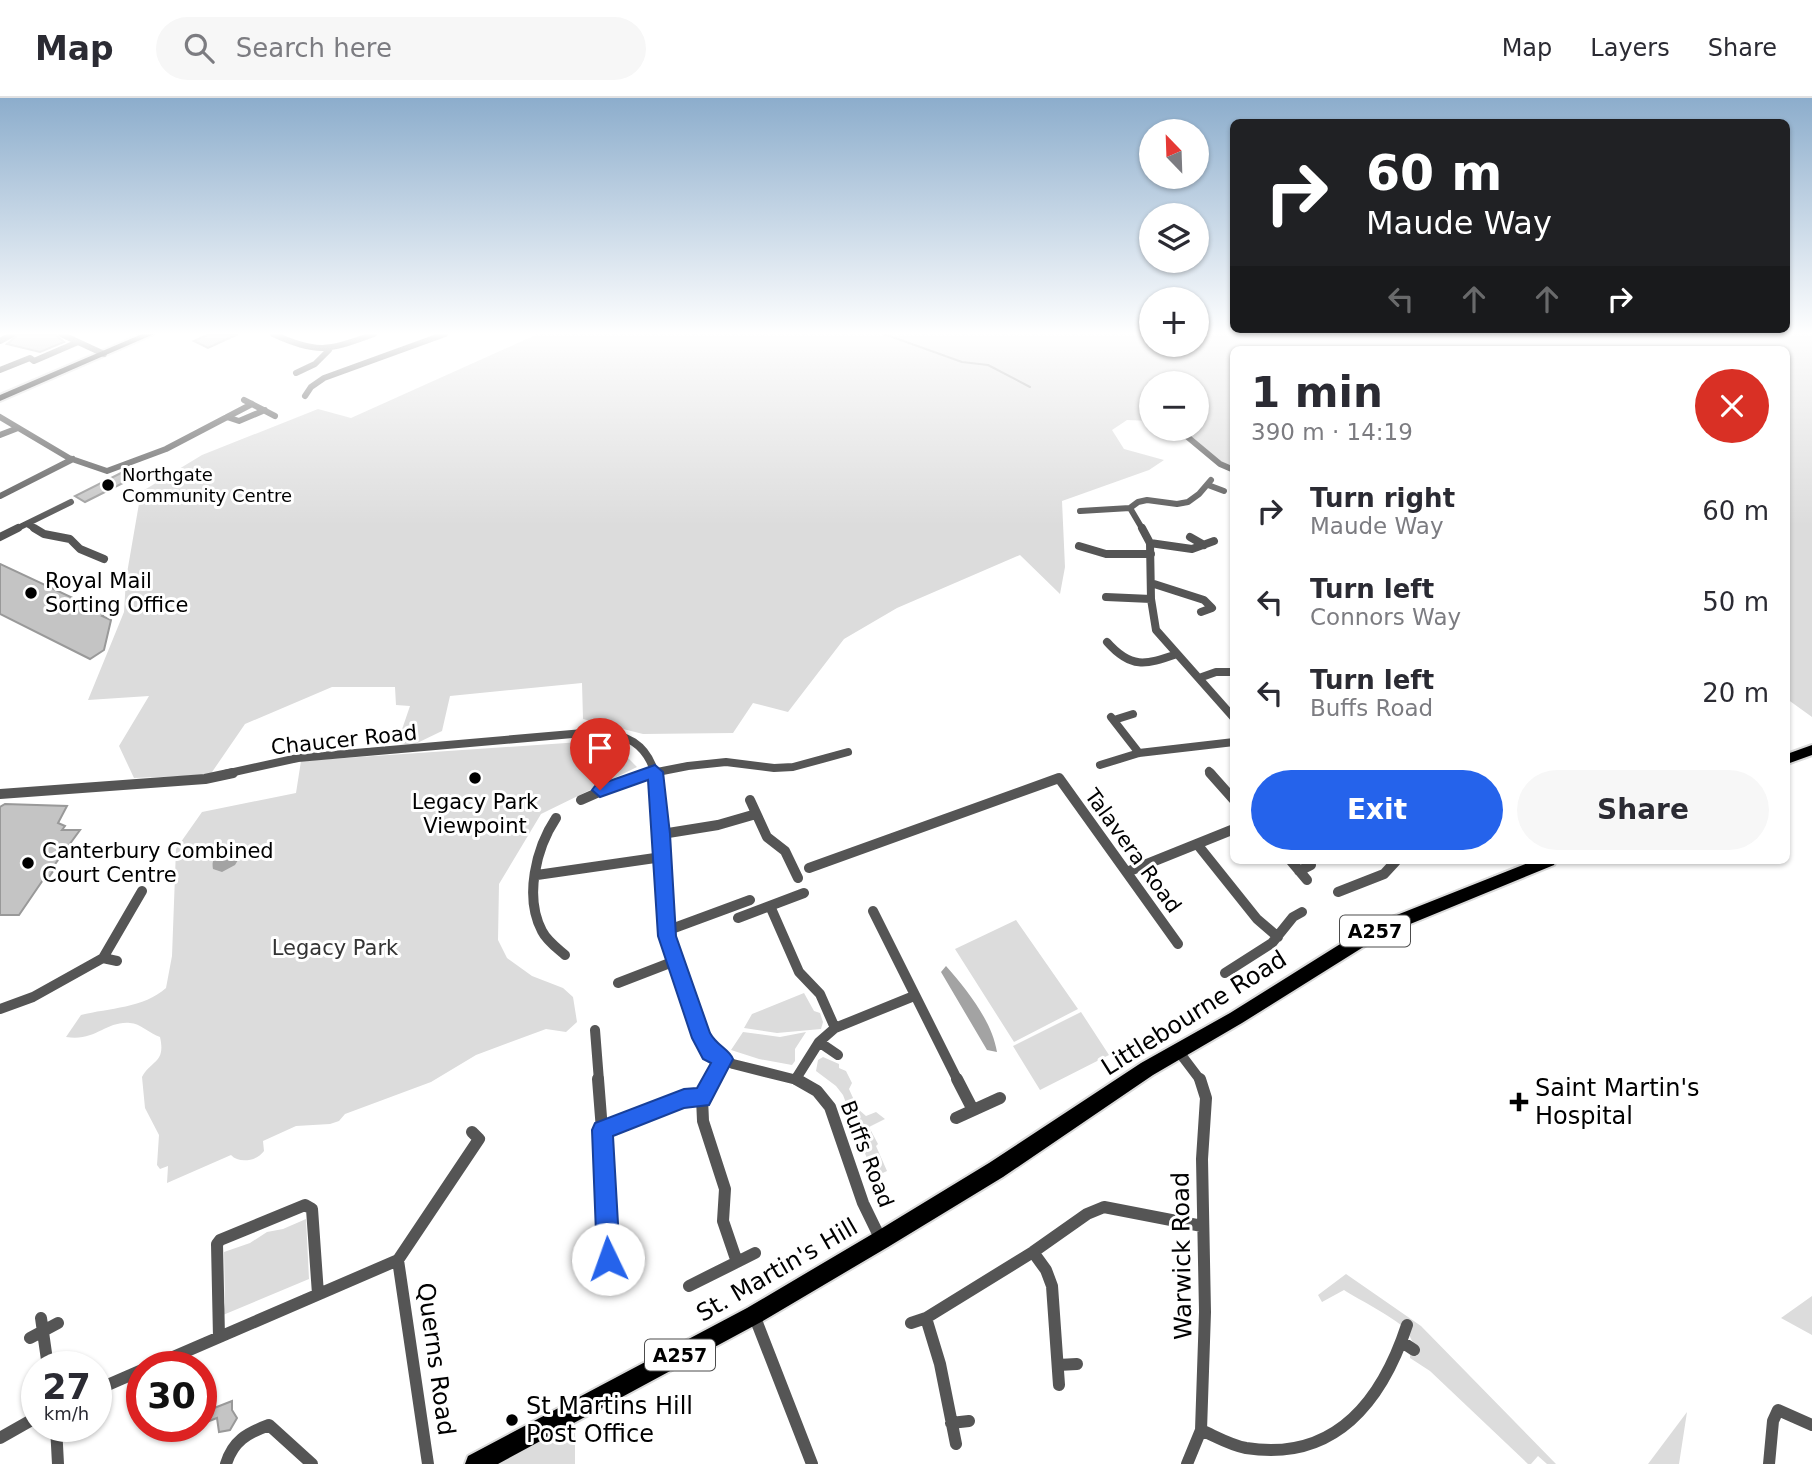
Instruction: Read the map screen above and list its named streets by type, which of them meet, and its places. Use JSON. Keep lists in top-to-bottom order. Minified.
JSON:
{"streets":{"main road":["A257","Littlebourne Road","St. Martin's Hill"],"street":["Chaucer Road","Talavera Road","Buffs Road","Warwick Road","Querns Road"]},"crossings":[["Littlebourne Road","Buffs Road"],["Littlebourne Road","Warwick Road"],["Littlebourne Road","St. Martin's Hill"],["Buffs Road","St. Martin's Hill"]],"parks":["Legacy Park"],"places":{"other":["Northgate Community Centre","Royal Mail Sorting Office","Legacy Park Viewpoint","Canterbury Combined Court Centre","St Martins Hill Post Office"],"health":["Saint Martin's Hospital"]},"north":"top left","page":{"header":"Map","search":"Search here","nav":["Map","Layers","Share"],"map_buttons":["+","−"],"turn":["60 m","Maude Way"],"heading":["1 min","390 m · 14:19"],"list":[{"name":"Turn right","note":"Maude Way","value":"60 m"},{"name":"Turn left","note":"Connors Way","value":"50 m"},{"name":"Turn left","note":"Buffs Road","value":"20 m"}],"buttons":["Exit","Share"],"speed":"27 km/h","limit":"30"}}
